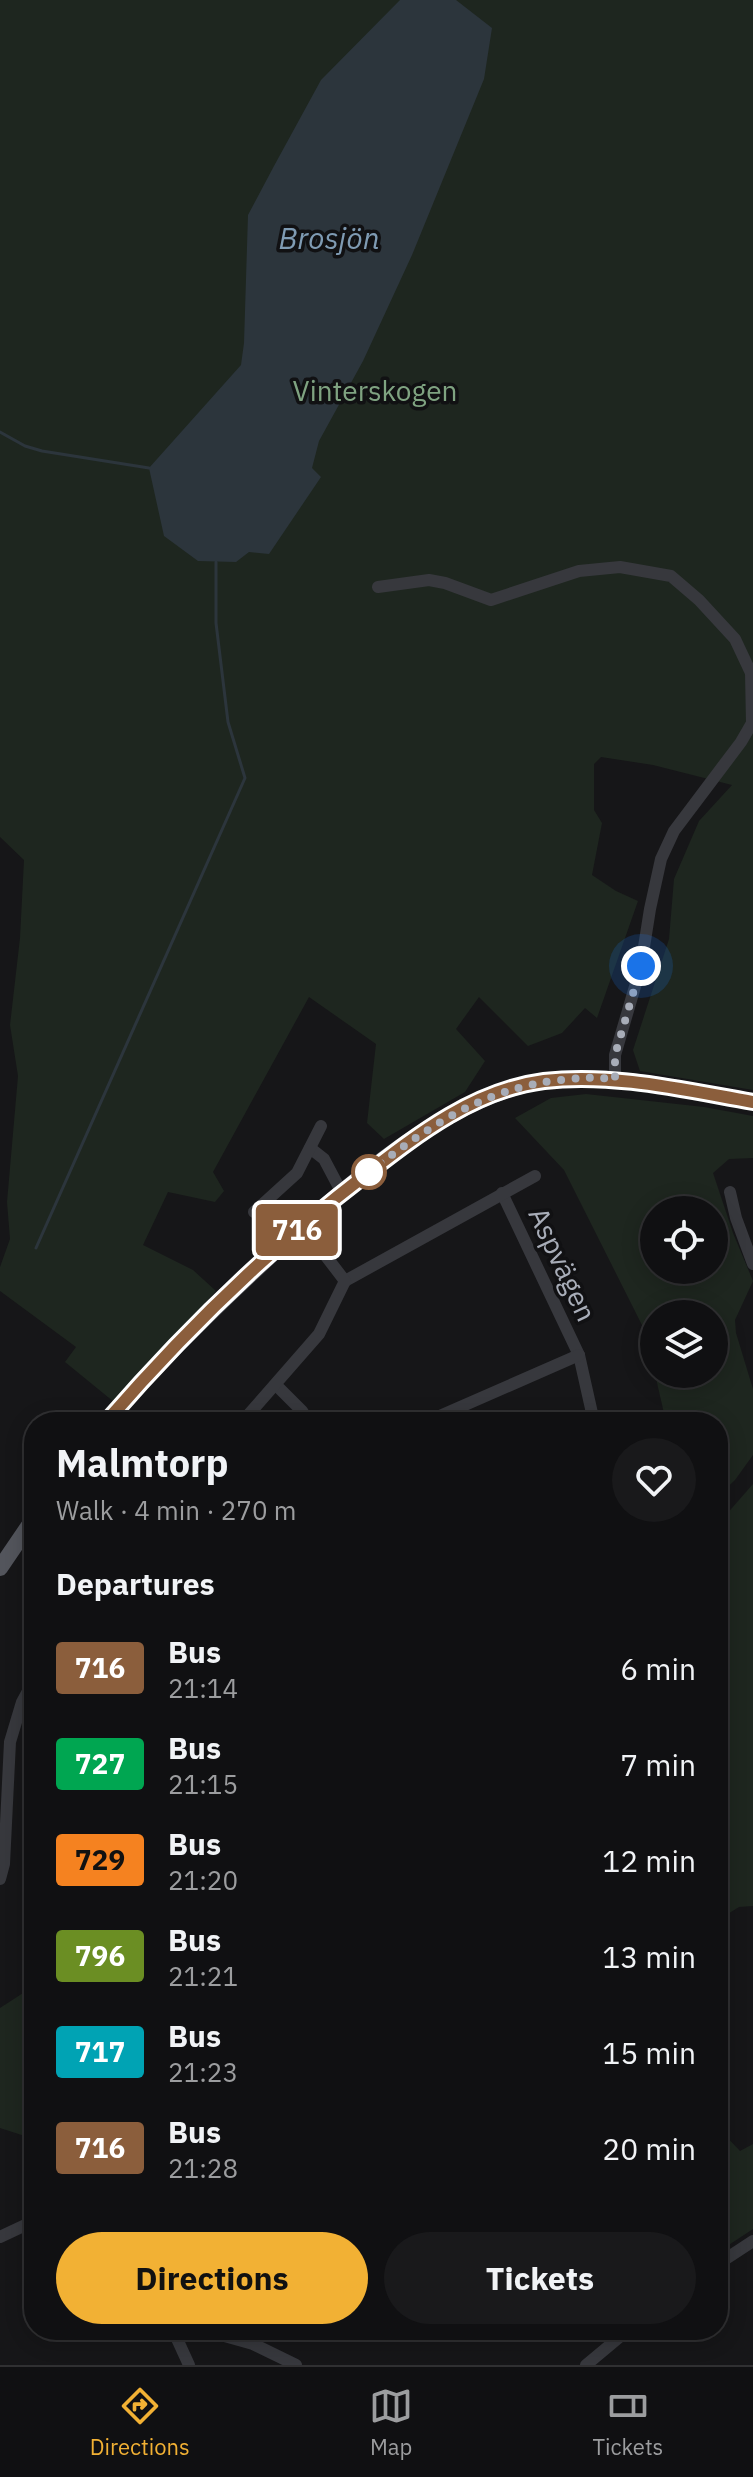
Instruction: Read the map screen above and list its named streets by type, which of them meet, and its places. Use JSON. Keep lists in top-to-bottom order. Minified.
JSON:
{"streets":{"street":["Aspvägen"]},"water":["Brosjön"],"parks":["Vinterskogen"],"lines":["bus line 716"],"page":{"on_map":"716","heading":[["Malmtorp","Walk · 4 min · 270 m"],"Departures"],"list":[{"mark":"716","name":"Bus","note":"21:14","value":"6 min"},{"mark":"727","name":"Bus","note":"21:15","value":"7 min"},{"mark":"729","name":"Bus","note":"21:20","value":"12 min"},{"mark":"796","name":"Bus","note":"21:21","value":"13 min"},{"mark":"717","name":"Bus","note":"21:23","value":"15 min"},{"mark":"716","name":"Bus","note":"21:28","value":"20 min"}],"buttons":["Directions","Tickets"],"tabs":["Directions","Map","Tickets"]}}
